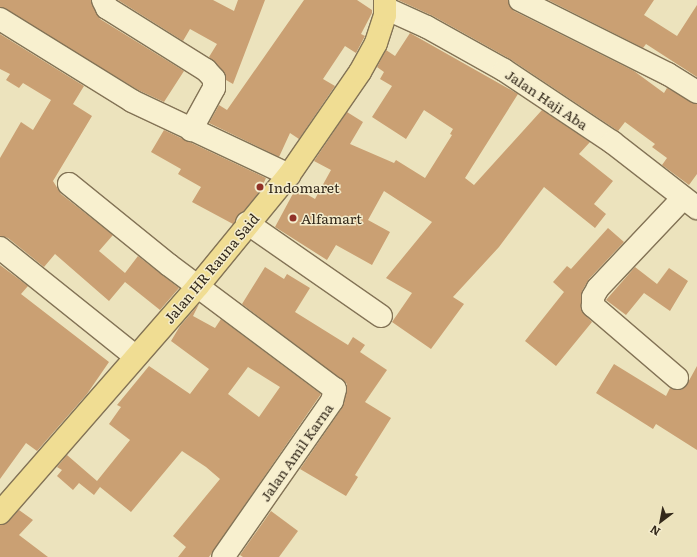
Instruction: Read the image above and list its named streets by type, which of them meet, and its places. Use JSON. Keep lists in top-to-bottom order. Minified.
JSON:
{"streets":{"main road":["Jalan HR Rauna Said"],"street":["Jalan Haji Aba","Jalan Amil Karna"]},"crossings":[["Jalan Haji Aba","Jalan HR Rauna Said"],["Jalan HR Rauna Said","Jalan Amil Karna"]],"places":["Indomaret","Alfamart"],"north":"bottom left"}
